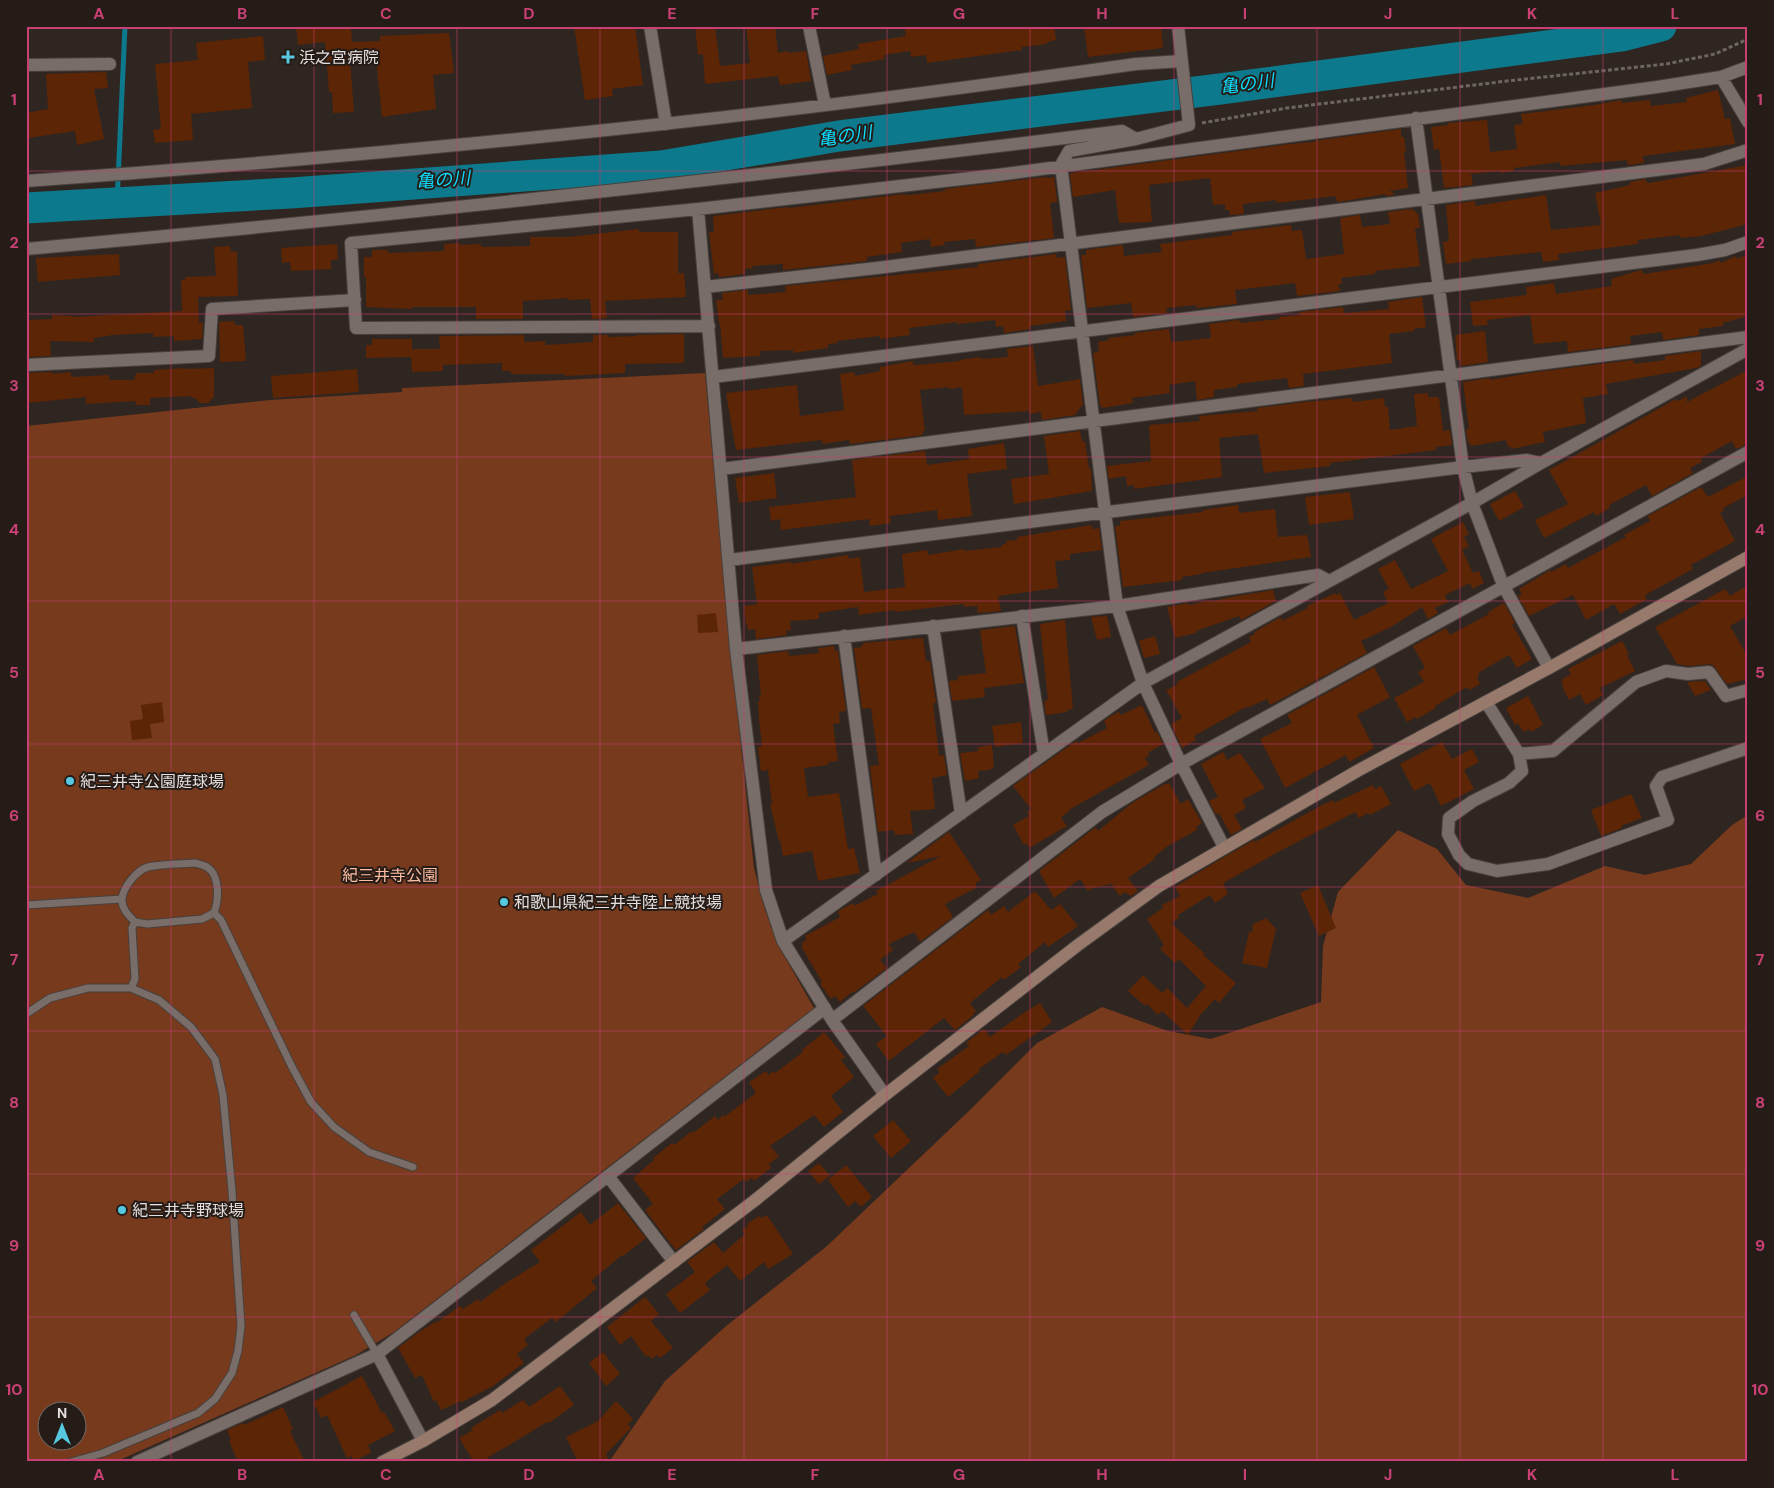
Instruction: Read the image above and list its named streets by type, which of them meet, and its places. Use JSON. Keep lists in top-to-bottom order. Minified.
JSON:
{"water":["亀の川"],"parks":["紀三井寺公園"],"places":{"health":["浜之宮病院"],"other":["紀三井寺公園庭球場","和歌山県紀三井寺陸上競技場","紀三井寺野球場"]},"north":"top","grid":{"columns":["A","B","C","D","E","F","G","H","I","J","K","L"],"rows":["1","2","3","4","5","6","7","8","9","10"]}}
